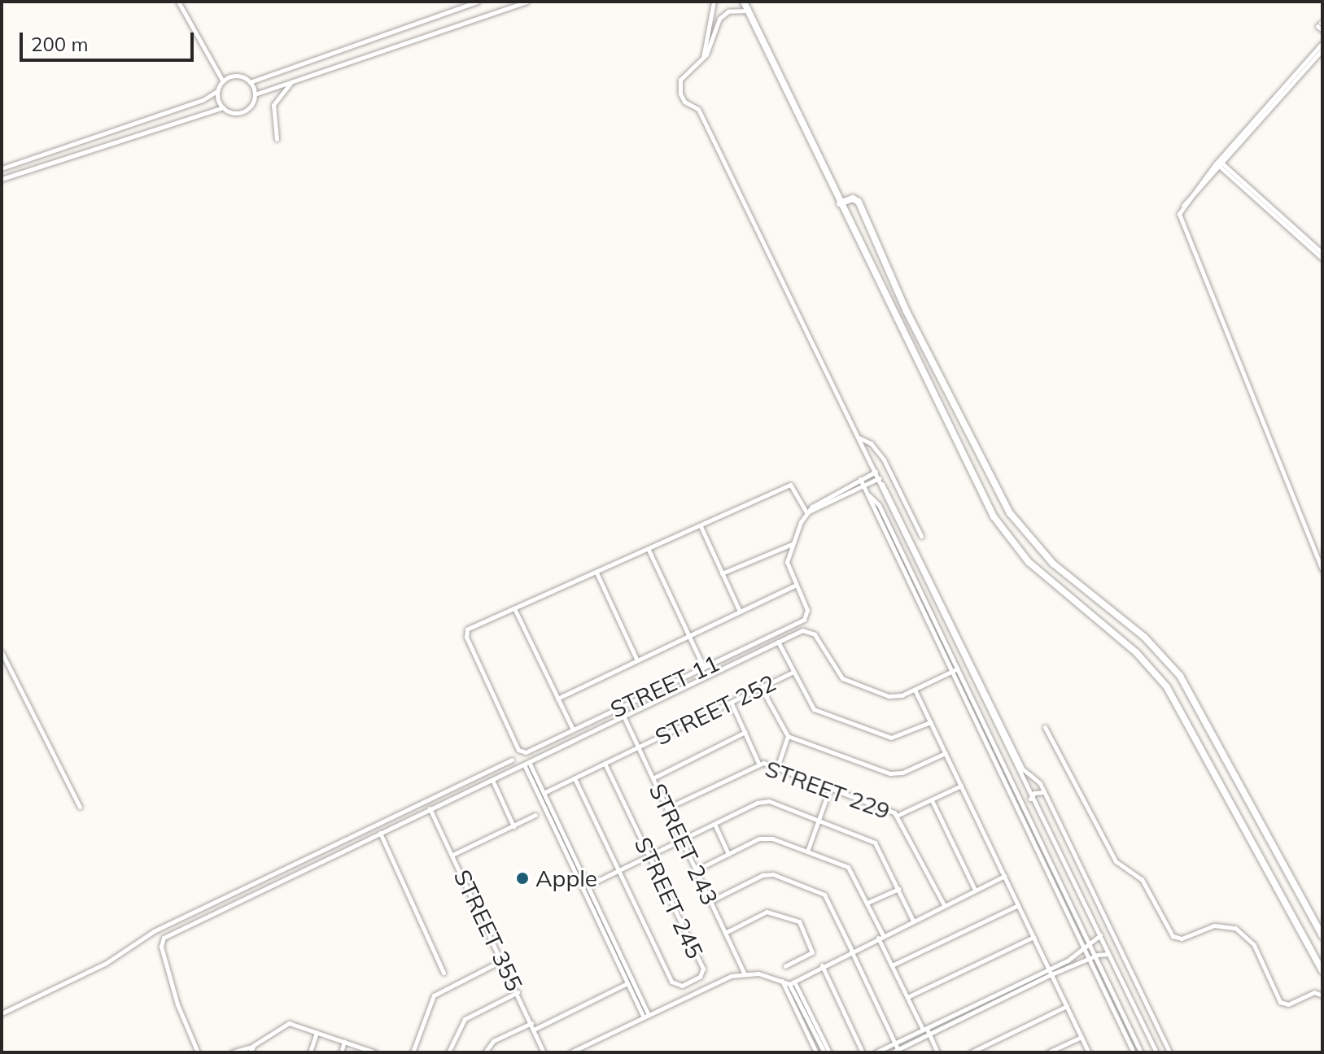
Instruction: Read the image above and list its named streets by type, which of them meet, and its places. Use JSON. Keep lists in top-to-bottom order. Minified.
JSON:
{"streets":{"street":["STREET 11","STREET 252","STREET 229","STREET 243","STREET 245","STREET 355"]},"crossings":[["STREET 11","STREET 243"],["STREET 11","STREET 355"],["STREET 252","STREET 243"],["STREET 252","STREET 245"],["STREET 229","STREET 243"]],"places":["Apple"],"scale_bar":"200 m"}
